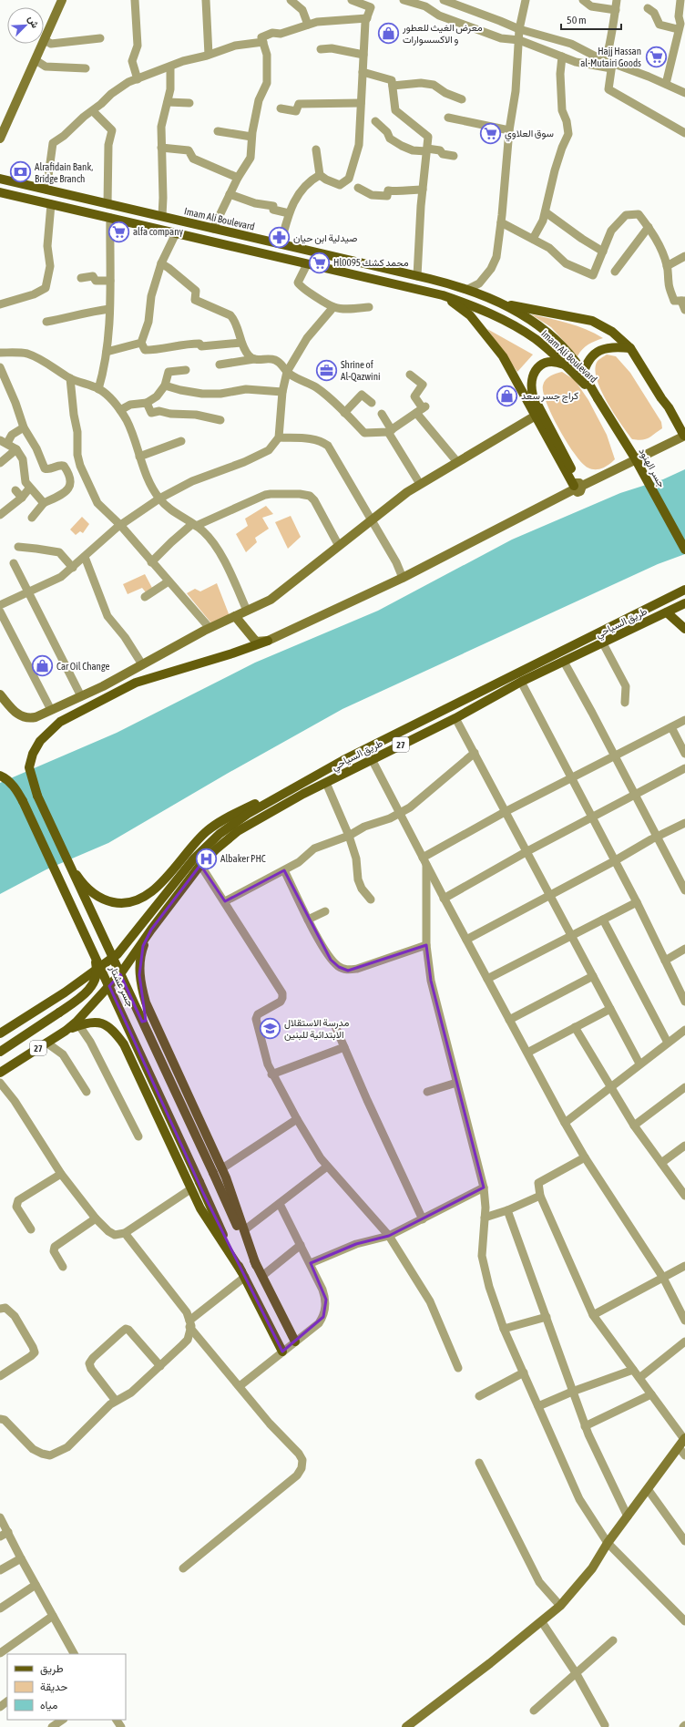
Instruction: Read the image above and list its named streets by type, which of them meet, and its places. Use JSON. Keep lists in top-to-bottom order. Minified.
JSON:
{"streets":{"main road":["Imam Ali Boulevard","جسر الهنود","طريق السياحي","27","جسر عشتار"]},"crossings":[["Imam Ali Boulevard","جسر الهنود"]],"places":{"shop":["معرض الغيث للعطور و الاكسسوارات","كراج جسر سعد","Car Oil Change"],"supermarket":["Hajj Hassan al-Mutairi Goods","سوق العلاوي","alfa company","Hl0095 محمد كشك"],"bank":["Alrafidain Bank, Bridge Branch"],"pharmacy":["صيدلية ابن حيان"],"office":["Shrine of Al-Qazwini"],"hospital":["Albaker PHC"],"school or university":["مدرسة الاستقلال الابتدائية للبنين"]},"legend":["طريق","حديقة","مياه"],"scale_bar":"50 m","north":"top right"}
